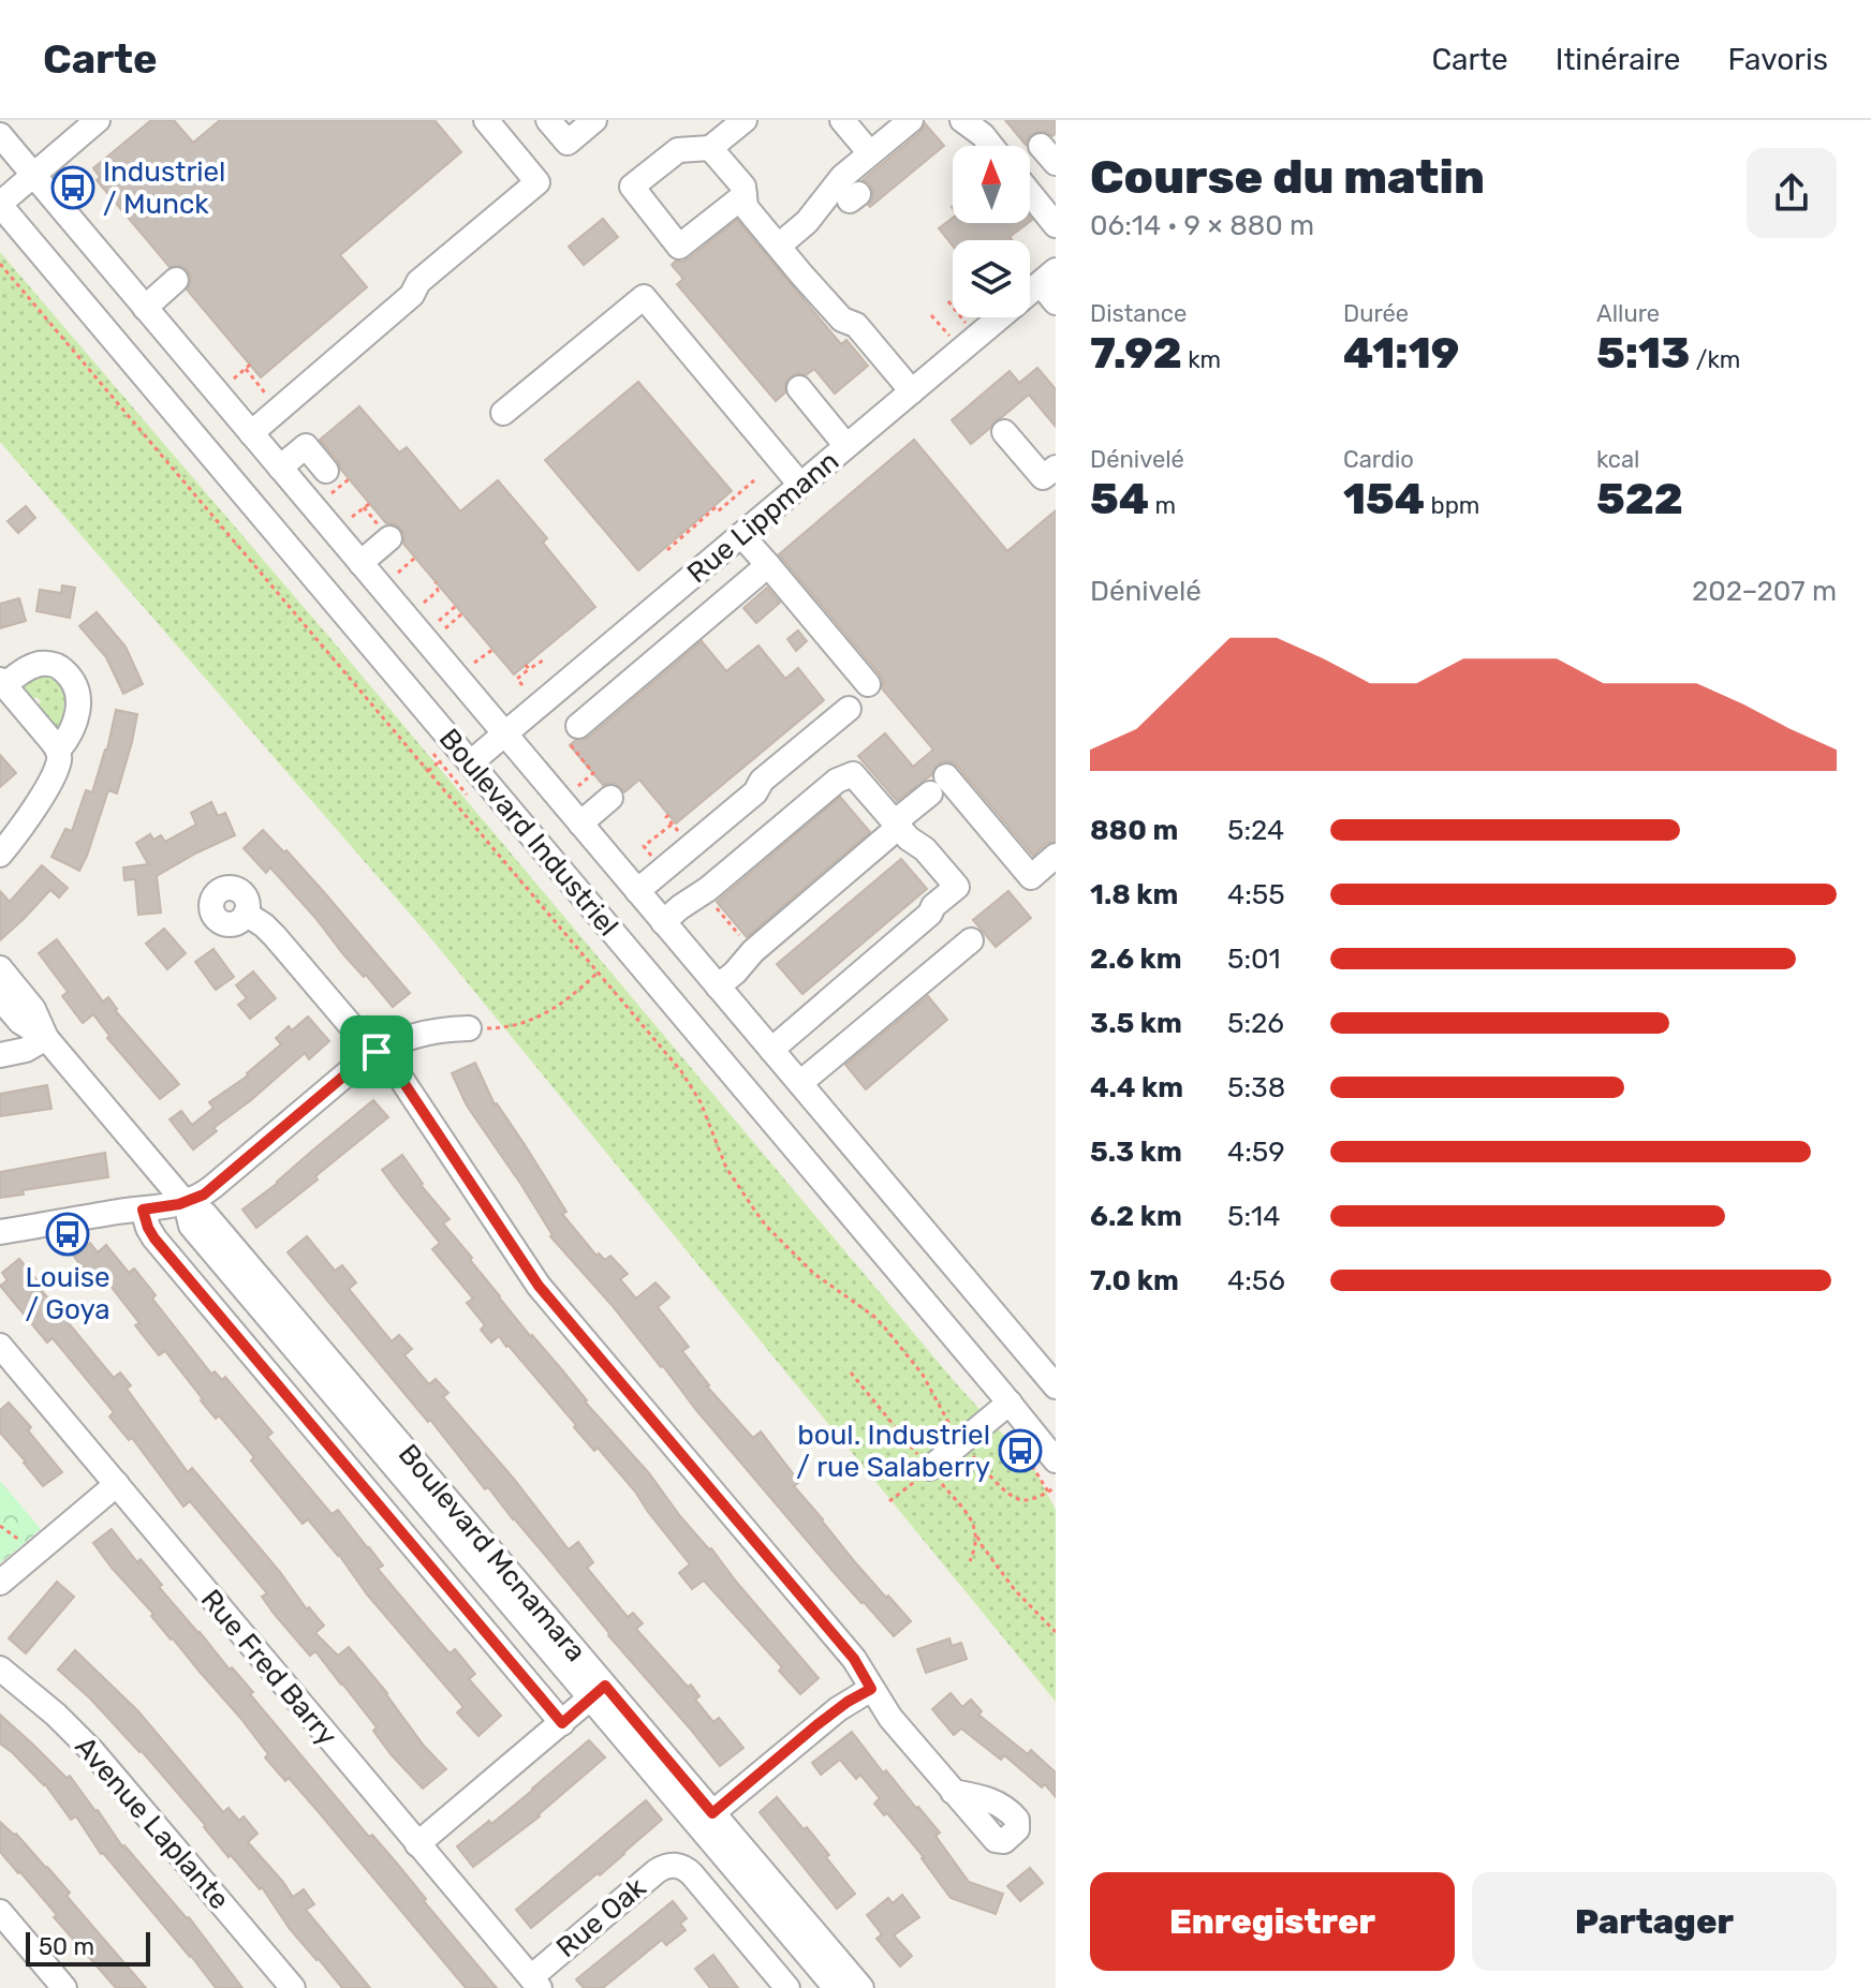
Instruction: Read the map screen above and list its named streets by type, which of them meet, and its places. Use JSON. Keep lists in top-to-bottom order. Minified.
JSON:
{"streets":{"street":["Rue Lippmann","Boulevard Industriel","Boulevard Mcnamara","Rue Fred Barry","Avenue Laplante","Rue Oak"]},"crossings":[["Rue Lippmann","Boulevard Industriel"],["Rue Fred Barry","Rue Oak"]],"places":{"bus stop":["Industriel / Munck","Louise / Goya","boul. Industriel / rue Salaberry"]},"scale_bar":"50 m","north":"top","page":{"header":"Carte","nav":["Carte","Itinéraire","Favoris"],"heading":["Course du matin","06:14 · 9 × 880 m"],"stats":[["Distance","7.92 km"],["Durée","41:19"],["Allure","5:13 /km"],["Dénivelé","54 m"],["Cardio","154 bpm"],["kcal","522"]],"chart":["Dénivelé","202–207 m"],"list":[{"name":"880 m","note":"5:24"},{"name":"1.8 km","note":"4:55"},{"name":"2.6 km","note":"5:01"},{"name":"3.5 km","note":"5:26"},{"name":"4.4 km","note":"5:38"},{"name":"5.3 km","note":"4:59"},{"name":"6.2 km","note":"5:14"},{"name":"7.0 km","note":"4:56"}],"buttons":["Enregistrer","Partager"],"scale":"50 m"}}
